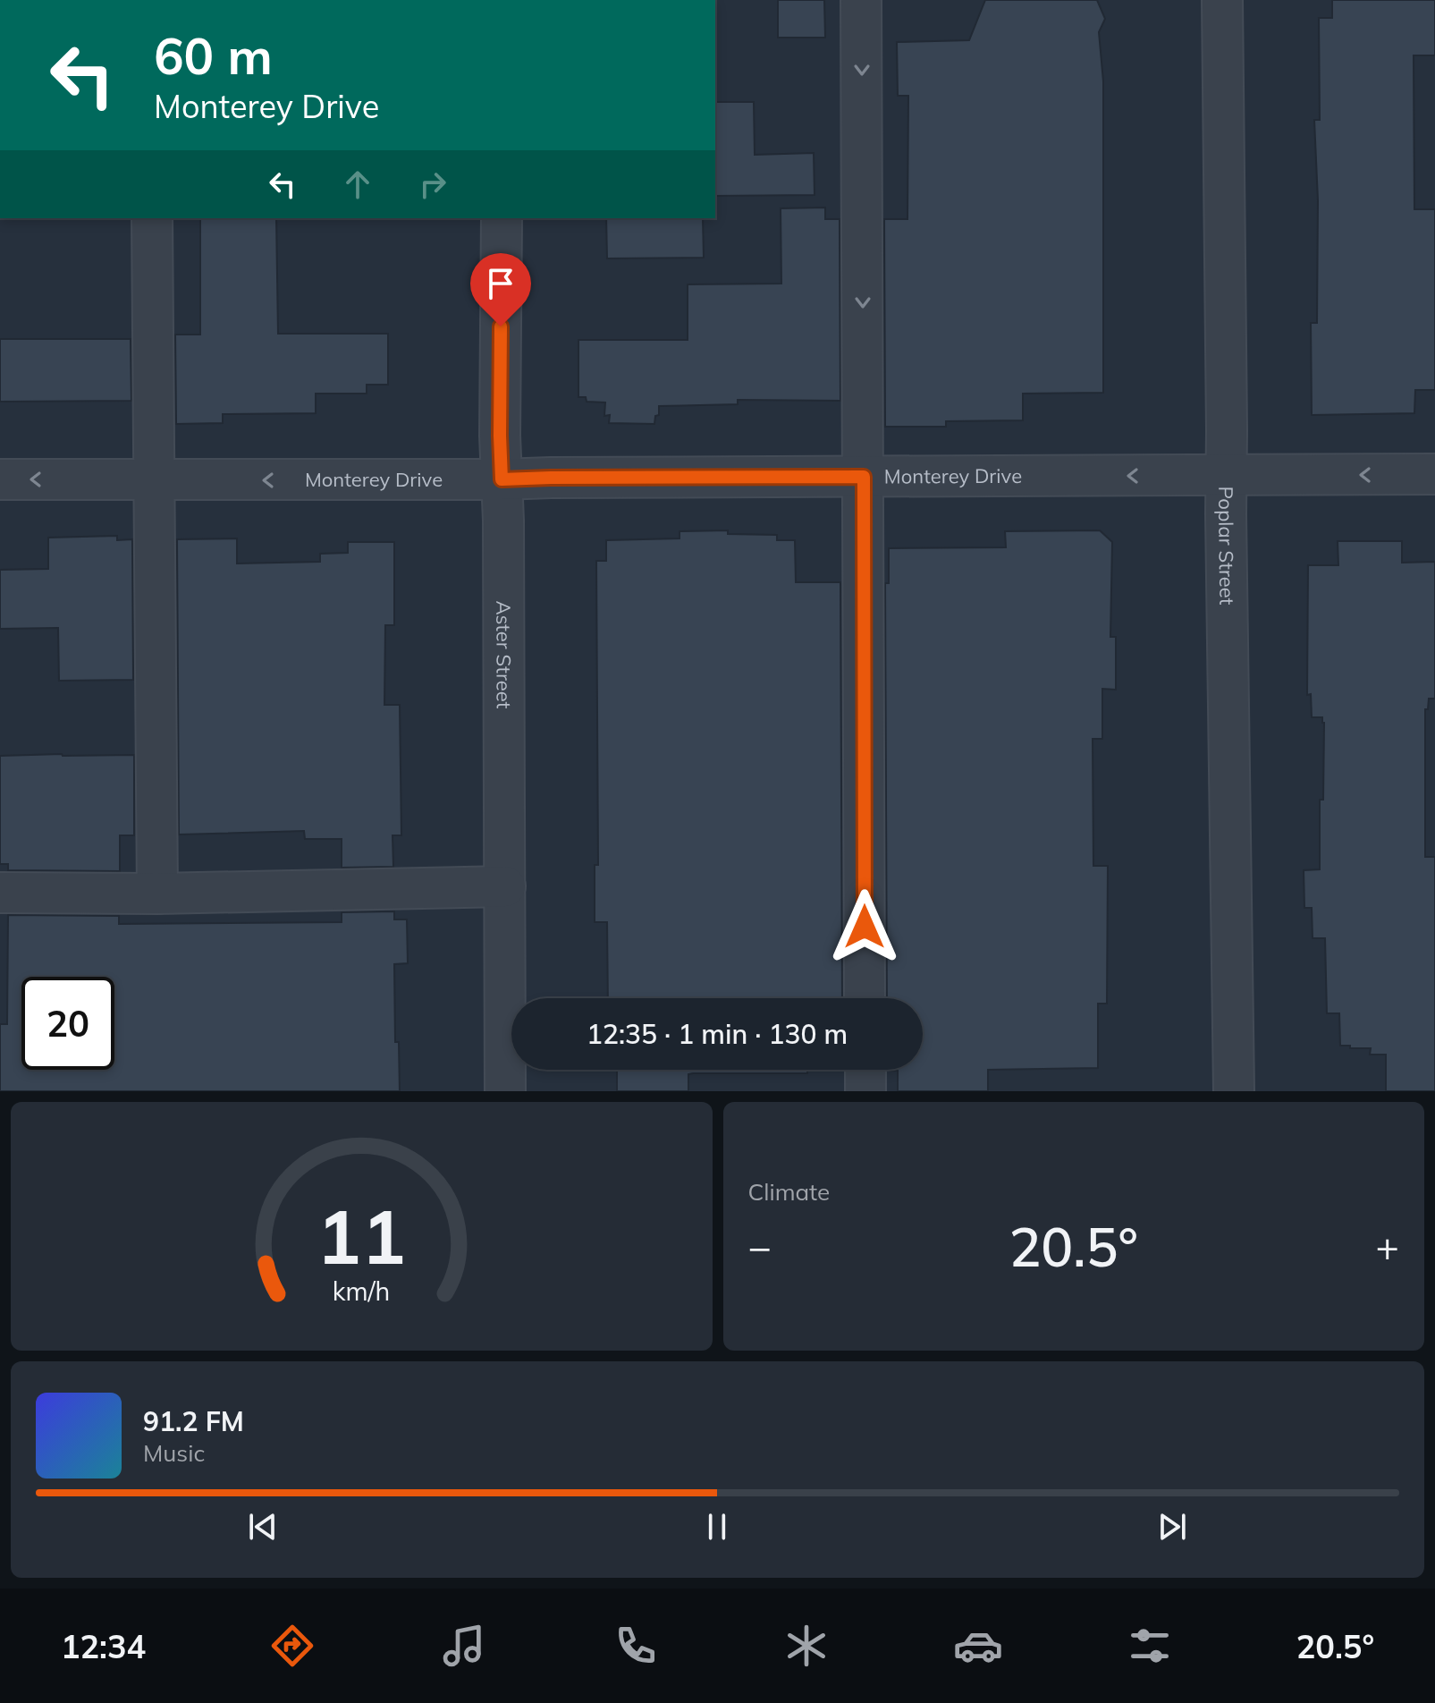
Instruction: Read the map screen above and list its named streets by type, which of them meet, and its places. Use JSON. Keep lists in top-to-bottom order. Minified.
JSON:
{"streets":{"street":["Monterey Drive","Poplar Street","Aster Street"]},"crossings":[["Monterey Drive","Poplar Street"],["Monterey Drive","Aster Street"]],"one_way":["Monterey Drive"],"page":{"turn":["60 m","Monterey Drive"],"limit":"20","trip":"12:35 · 1 min · 130 m","tile":"Climate","heat":["−","20.5°","+"],"song":["91.2 FM","Music"],"tabs":["12:34","20.5°"],"gauge":["11","km/h"]}}
